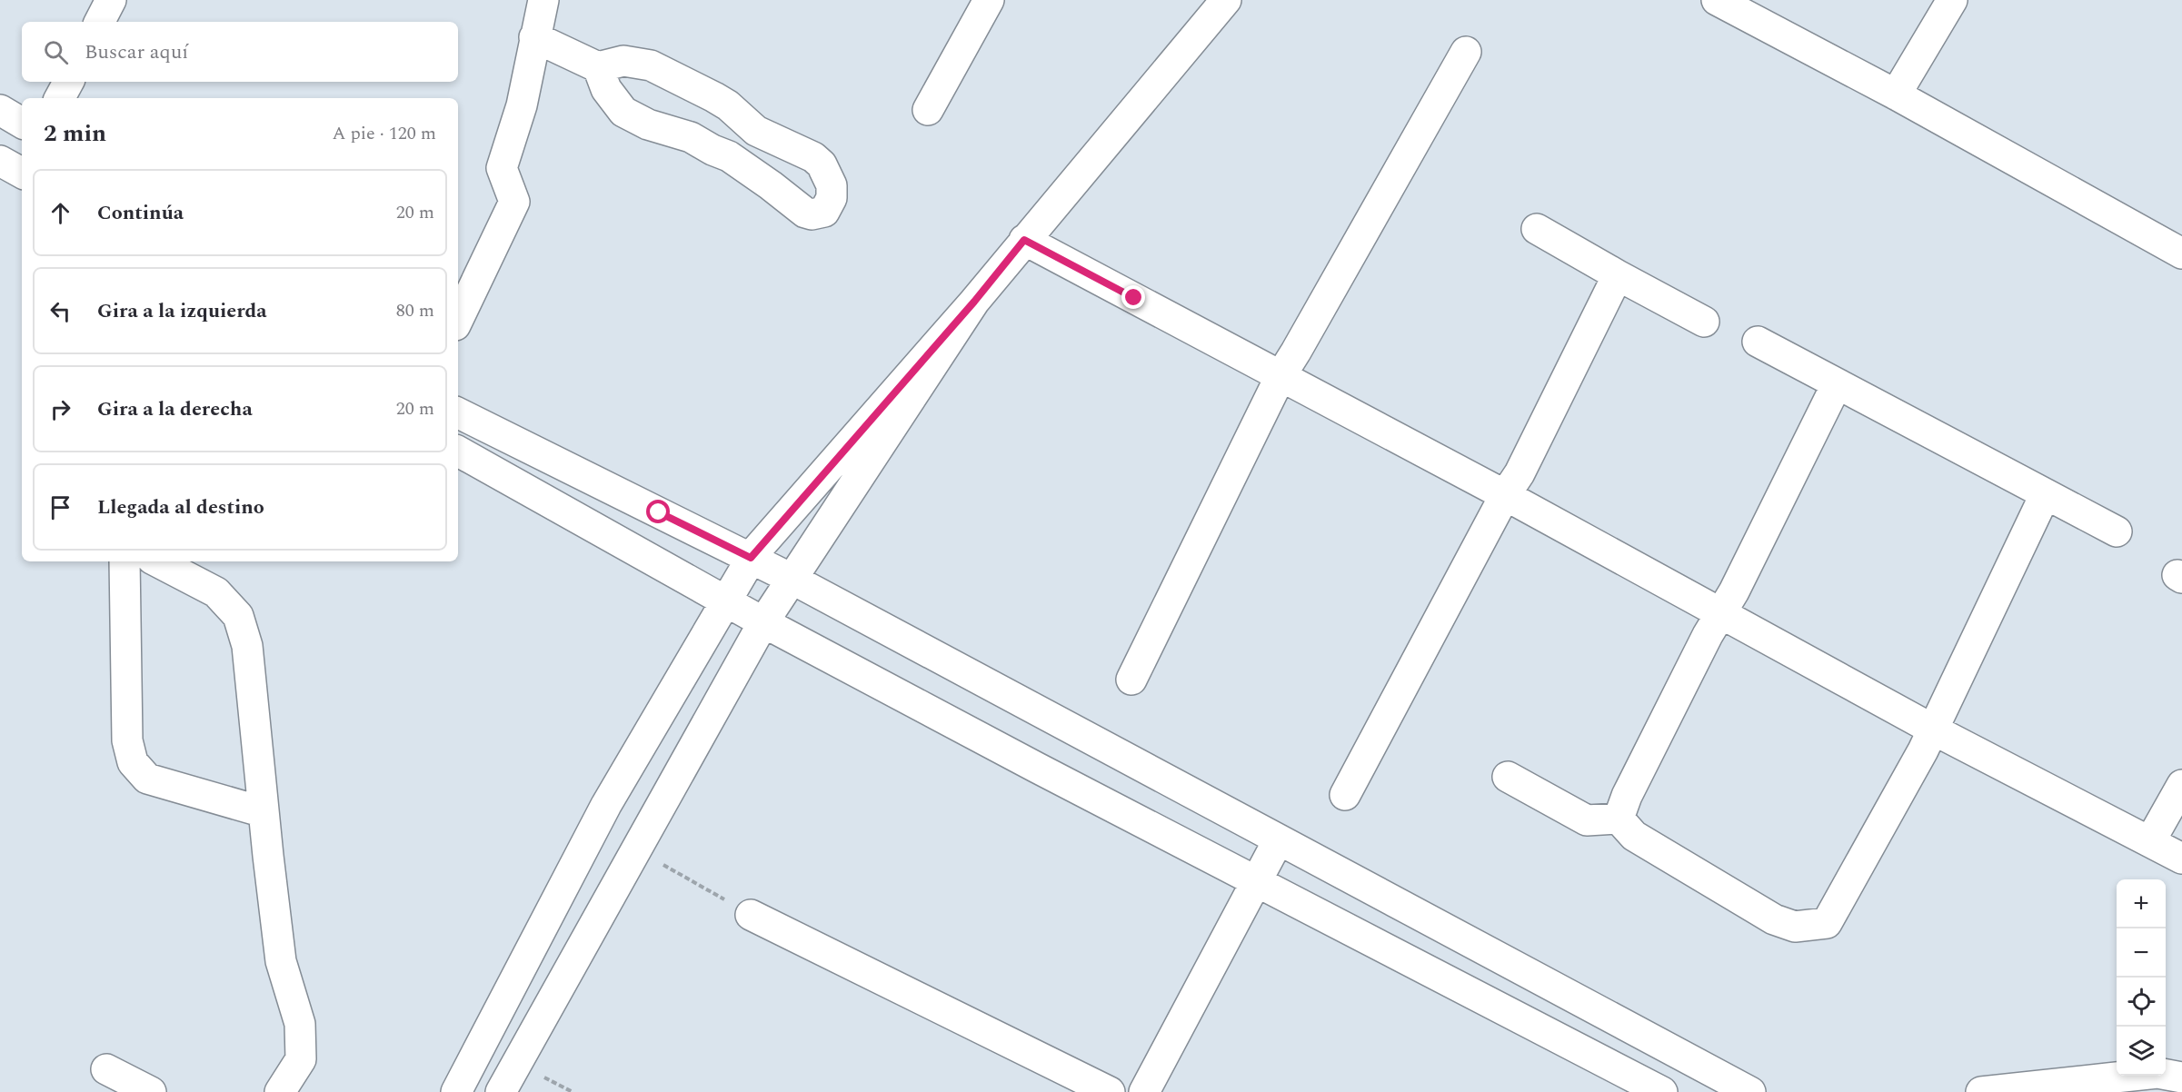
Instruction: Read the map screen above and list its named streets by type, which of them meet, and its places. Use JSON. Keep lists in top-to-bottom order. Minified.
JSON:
{"page":{"search":"Buscar aquí","heading":["2 min","A pie · 120 m"],"list":[["Continúa","20 m"],["Gira a la izquierda","80 m"],["Gira a la derecha","20 m"],"Llegada al destino"],"map_buttons":["+","−"]}}
